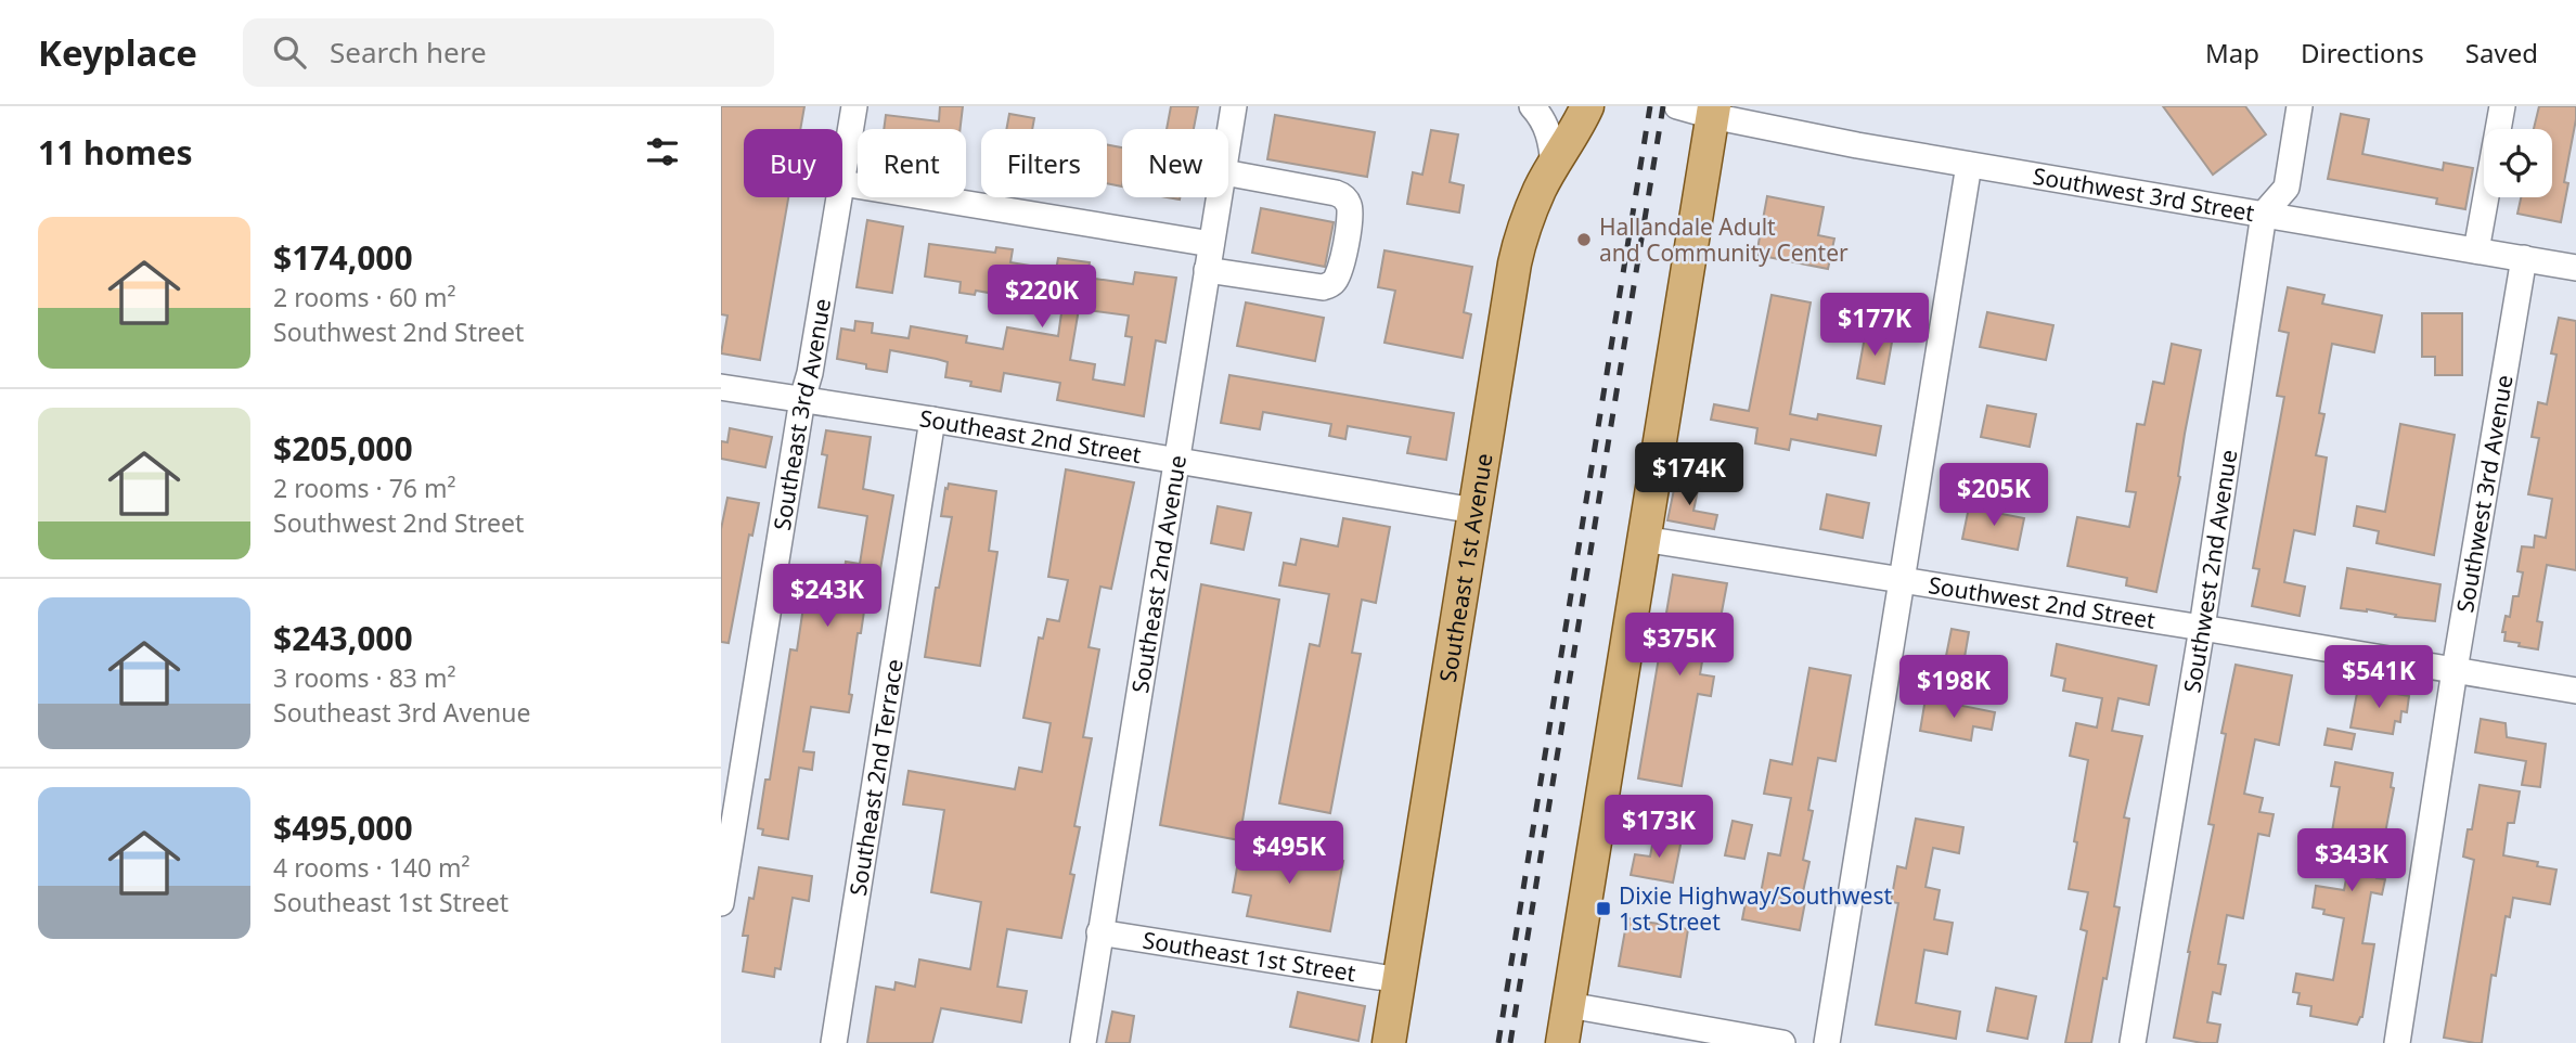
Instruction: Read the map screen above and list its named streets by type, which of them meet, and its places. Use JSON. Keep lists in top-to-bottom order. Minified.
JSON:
{"streets":{"main road":["Southeast 1st Avenue"],"street":["Southwest 3rd Street","Southeast 3rd Avenue","Southeast 2nd Street","Southwest 3rd Avenue","Southwest 2nd Avenue","Southeast 2nd Avenue","Southwest 2nd Street","Southeast 2nd Terrace","Southeast 1st Street"]},"crossings":[["Southwest 3rd Street","Southwest 3rd Avenue"],["Southwest 3rd Street","Southwest 2nd Avenue"],["Southeast 3rd Avenue","Southeast 2nd Street"],["Southeast 2nd Street","Southeast 1st Avenue"],["Southeast 2nd Street","Southeast 2nd Avenue"],["Southeast 2nd Street","Southeast 2nd Terrace"],["Southwest 3rd Avenue","Southwest 2nd Street"],["Southeast 1st Avenue","Southeast 1st Street"],["Southwest 2nd Avenue","Southwest 2nd Street"],["Southeast 2nd Avenue","Southeast 1st Street"]],"places":{"other":["Hallandale Adult and Community Center"],"transit":["Dixie Highway/Southwest 1st Street"]},"page":{"header":"Keyplace","search":"Search here","nav":["Map","Directions","Saved"],"heading":"11 homes","chip":["Buy","Rent","Filters","New"],"list":[{"name":"$174,000","note":"2 rooms · 60 m² · Southwest 2nd Street"},{"name":"$205,000","note":"2 rooms · 76 m² · Southwest 2nd Street"},{"name":"$243,000","note":"3 rooms · 83 m² · Southeast 3rd Avenue"},{"name":"$495,000","note":"4 rooms · 140 m² · Southeast 1st Street"}],"price":["$220K","$177K","$174K","$205K","$243K","$375K","$541K","$198K","$173K","$495K","$343K"]}}
